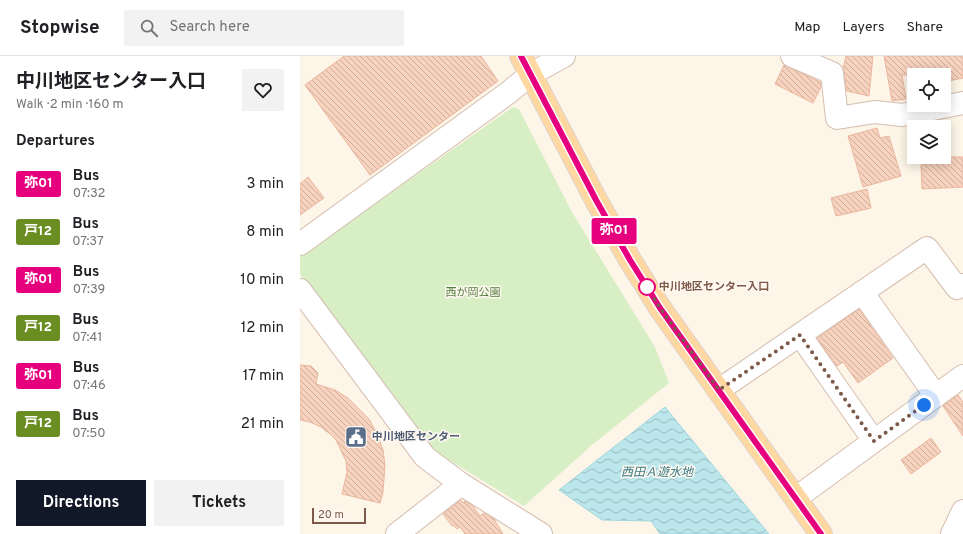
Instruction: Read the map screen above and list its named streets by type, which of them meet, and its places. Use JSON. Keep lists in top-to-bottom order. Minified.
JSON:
{"water":["西田Ａ遊水地"],"parks":["西が岡公園"],"places":{"other":["中川地区センター入口"],"public building":["中川地区センター"]},"lines":["bus line 弥01"],"scale_bar":"20 m","page":{"header":"Stopwise","search":"Search here","nav":["Map","Layers","Share"],"heading":[["中川地区センター入口","Walk · 2 min · 160 m"],"Departures"],"on_map":"弥01","list":[{"mark":"弥01","name":"Bus","note":"07:32","value":"3 min"},{"mark":"戸12","name":"Bus","note":"07:37","value":"8 min"},{"mark":"弥01","name":"Bus","note":"07:39","value":"10 min"},{"mark":"戸12","name":"Bus","note":"07:41","value":"12 min"},{"mark":"弥01","name":"Bus","note":"07:46","value":"17 min"},{"mark":"戸12","name":"Bus","note":"07:50","value":"21 min"}],"buttons":["Directions","Tickets"],"scale":"20 m"}}
